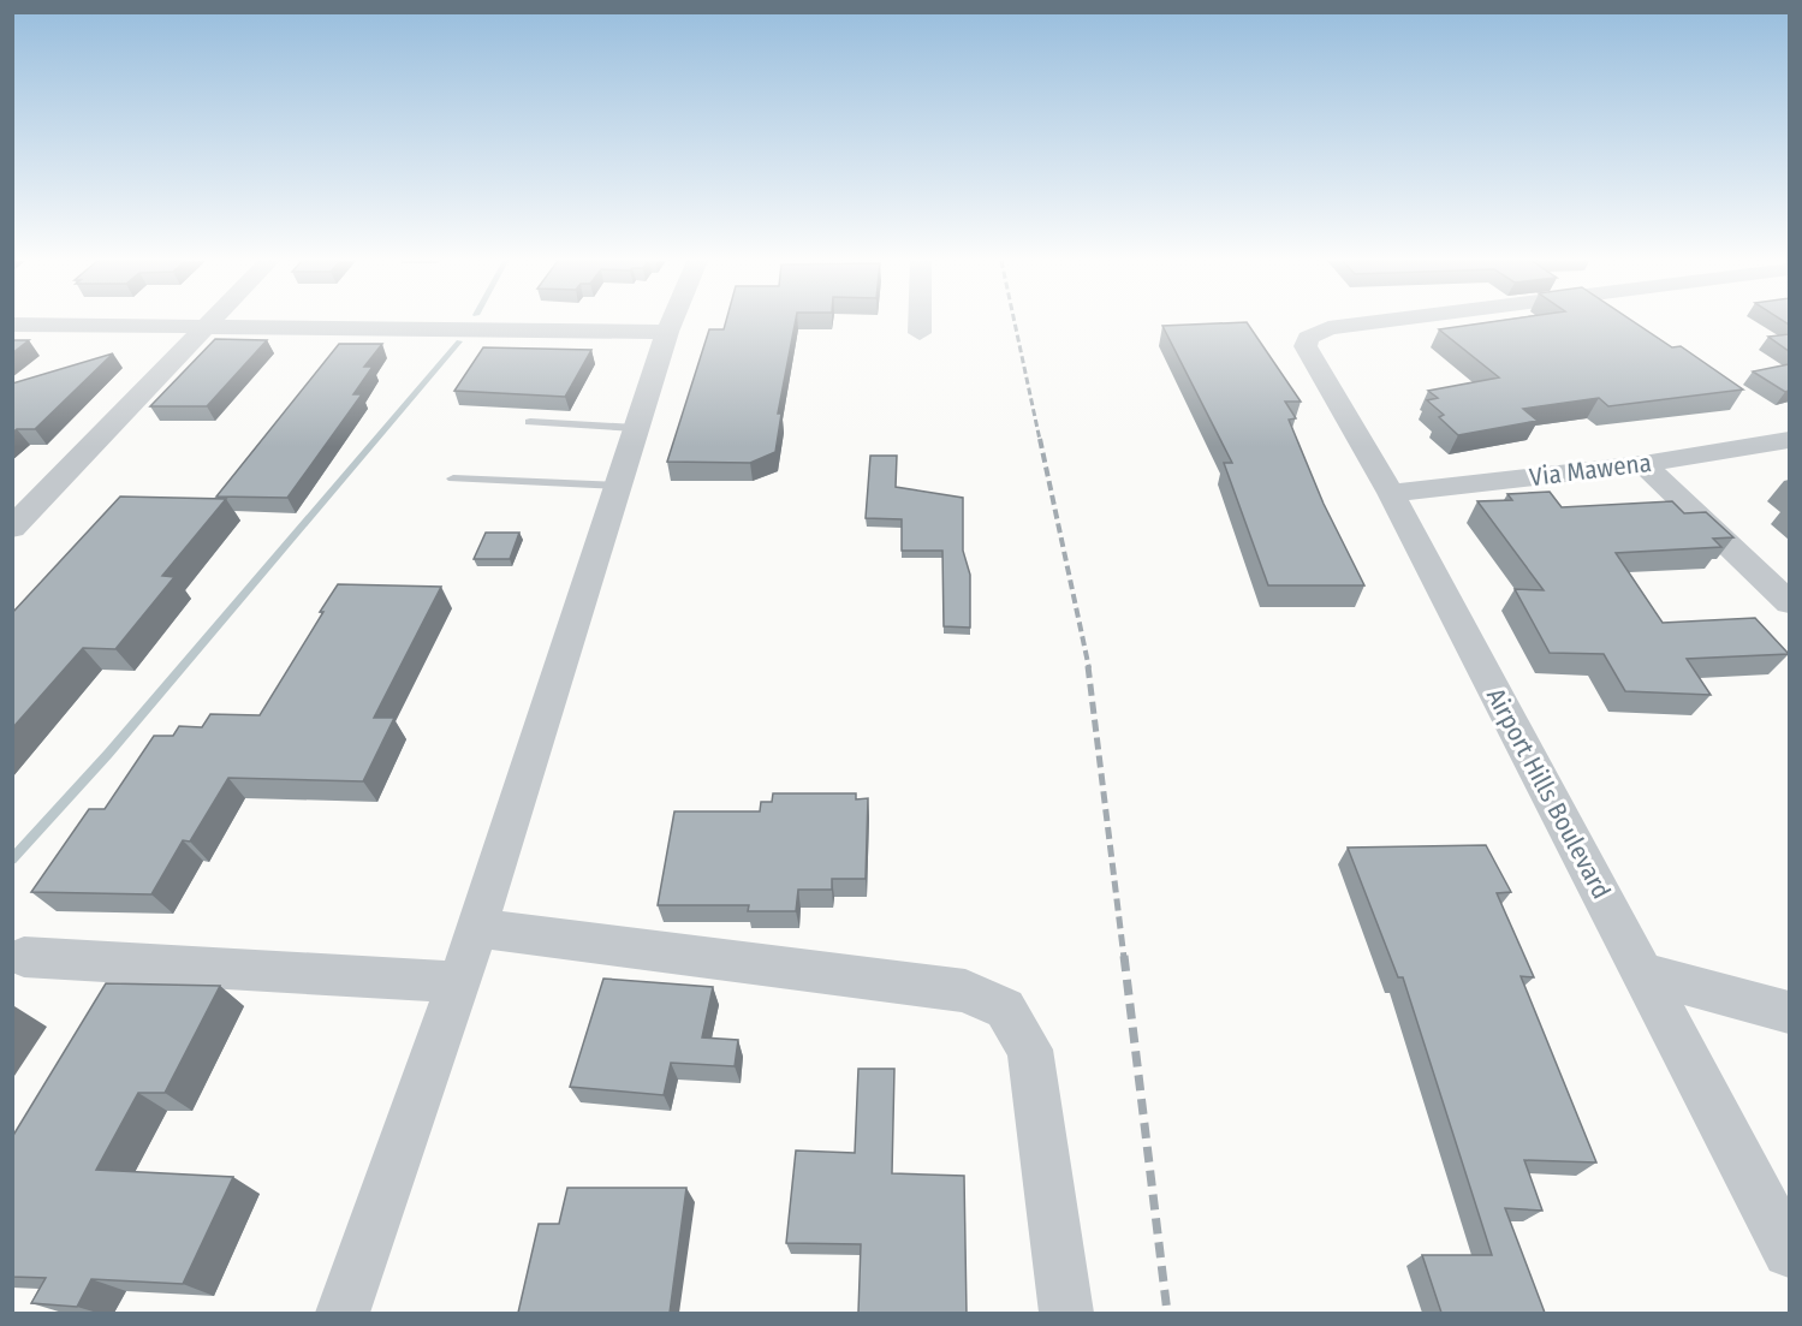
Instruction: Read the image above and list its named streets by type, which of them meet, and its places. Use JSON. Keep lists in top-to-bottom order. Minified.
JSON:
{"streets":{"street":["Via Mawena","Airport Hills Boulevard"]},"crossings":[["Via Mawena","Airport Hills Boulevard"]]}
